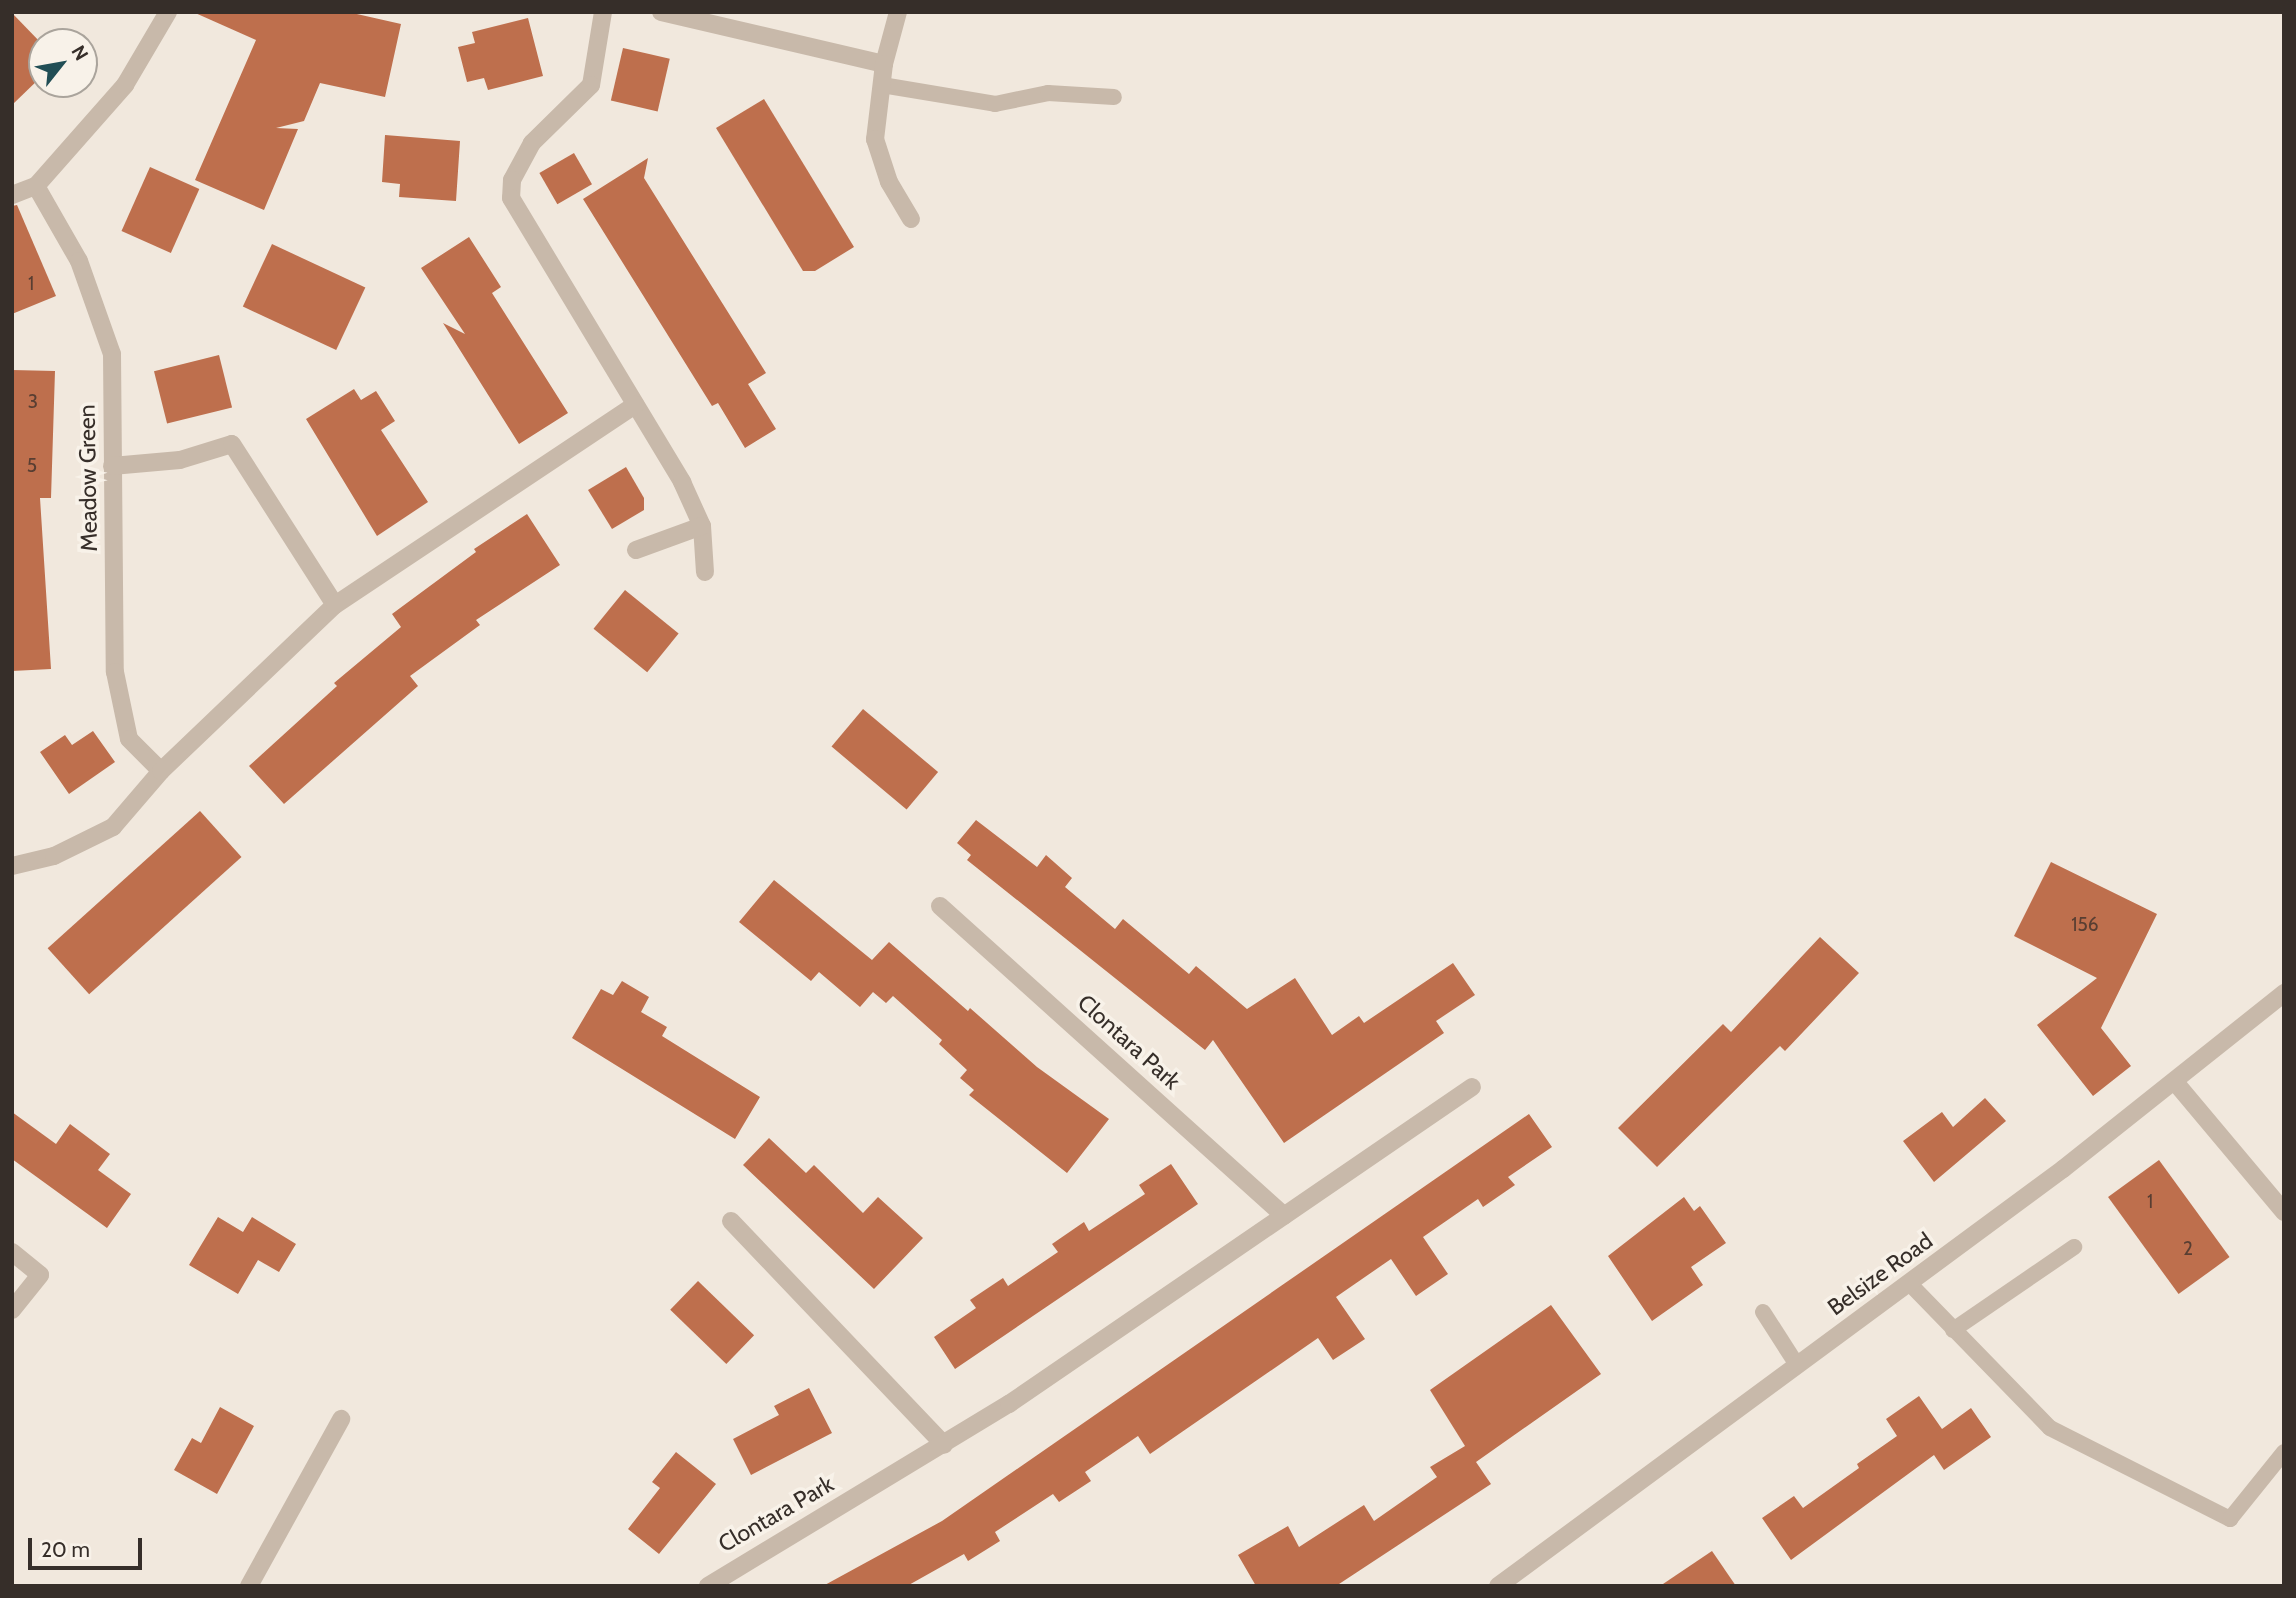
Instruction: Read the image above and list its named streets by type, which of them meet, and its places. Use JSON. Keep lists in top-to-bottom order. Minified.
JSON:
{"streets":{"street":["Meadow Green","Clontara Park","Belsize Road"]},"house_numbers":["1","3","5","156","1","2"],"scale_bar":"20 m","north":"top right"}
